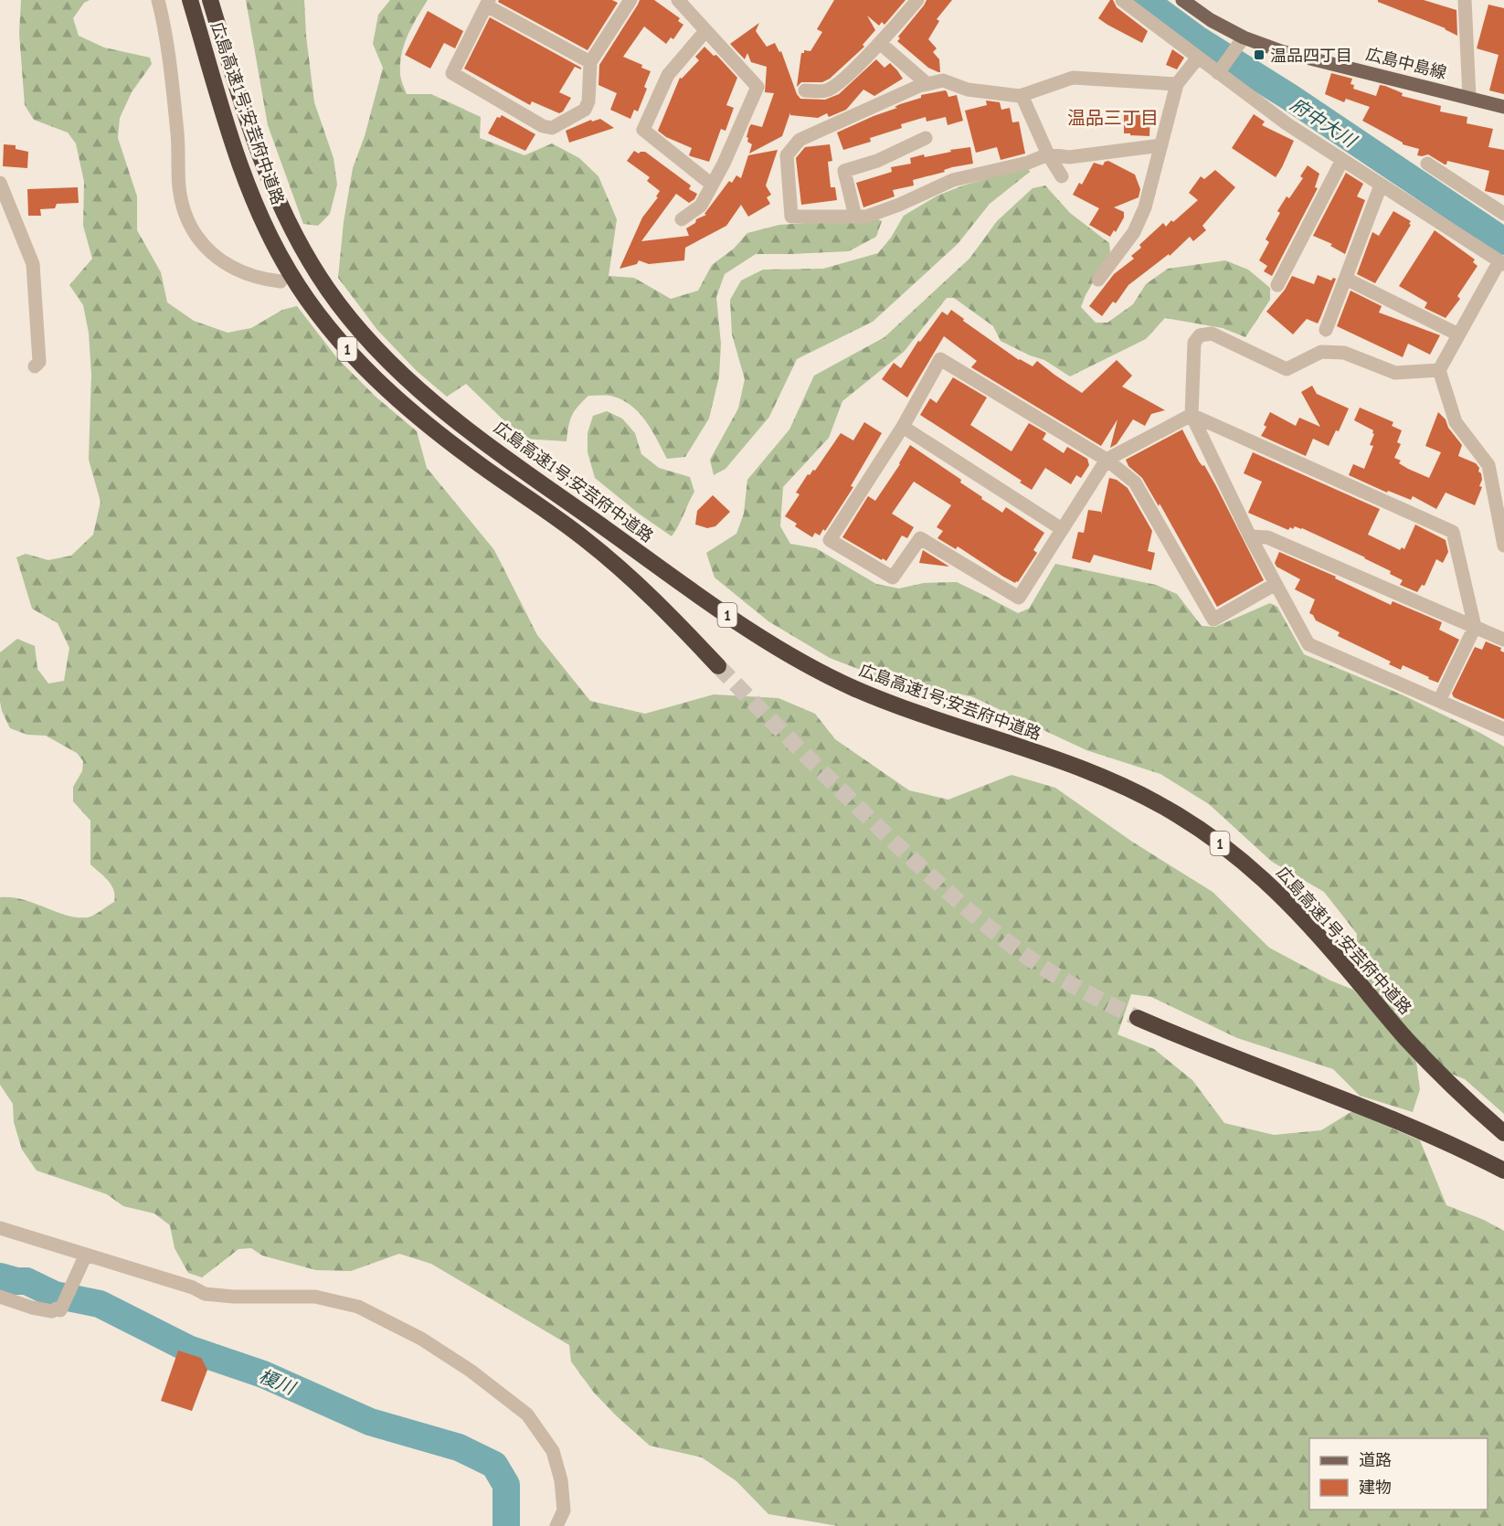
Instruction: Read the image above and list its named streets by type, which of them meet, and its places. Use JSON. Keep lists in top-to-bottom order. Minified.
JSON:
{"streets":{"highway":["広島高速1号;安芸府中道路","1"],"main road":["広島中島線"]},"districts":["温品三丁目"],"water":["府中大川","榎川"],"places":{"transit":["温品四丁目"]},"legend":["道路","建物"]}
